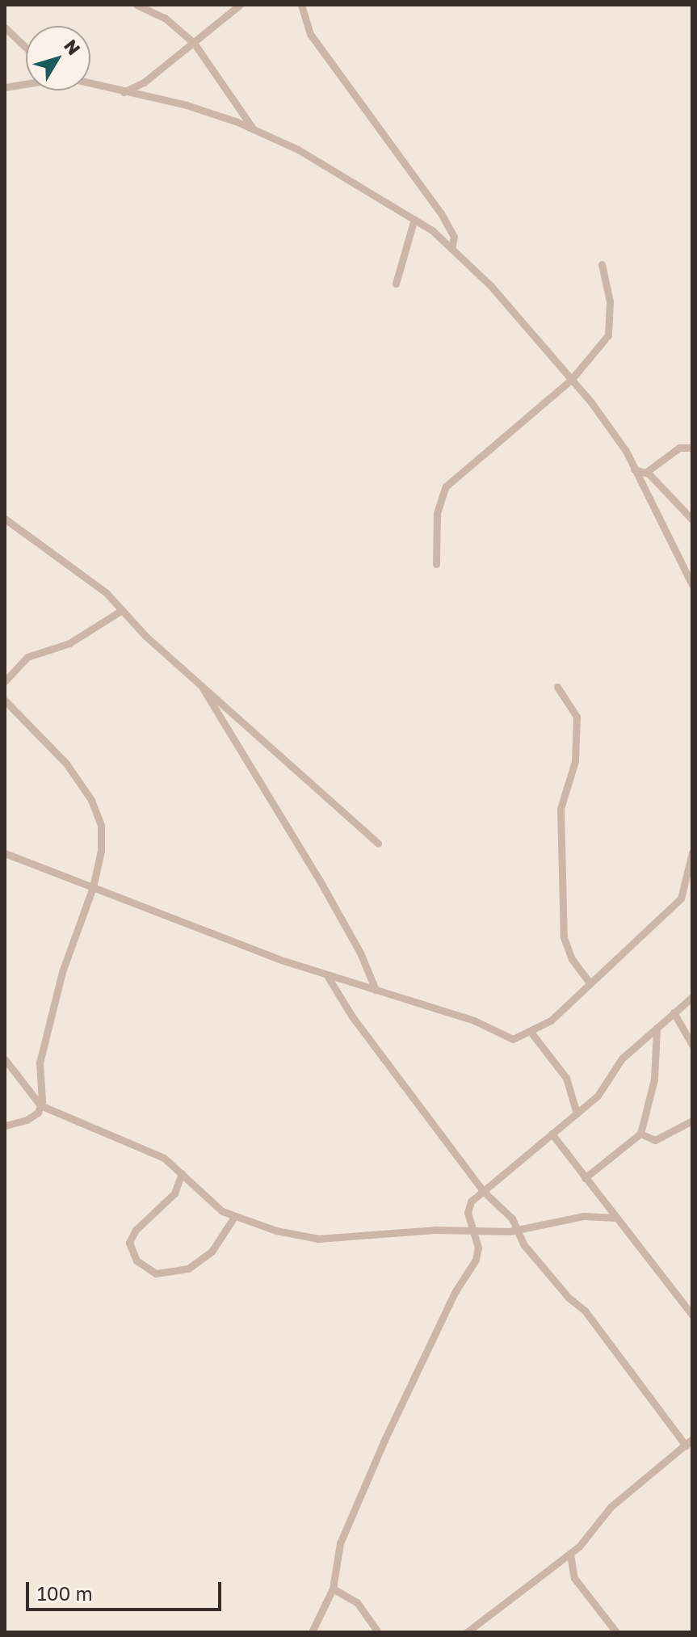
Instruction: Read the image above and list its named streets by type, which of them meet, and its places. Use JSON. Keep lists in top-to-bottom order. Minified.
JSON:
{"scale_bar":"100 m","north":"top right"}
